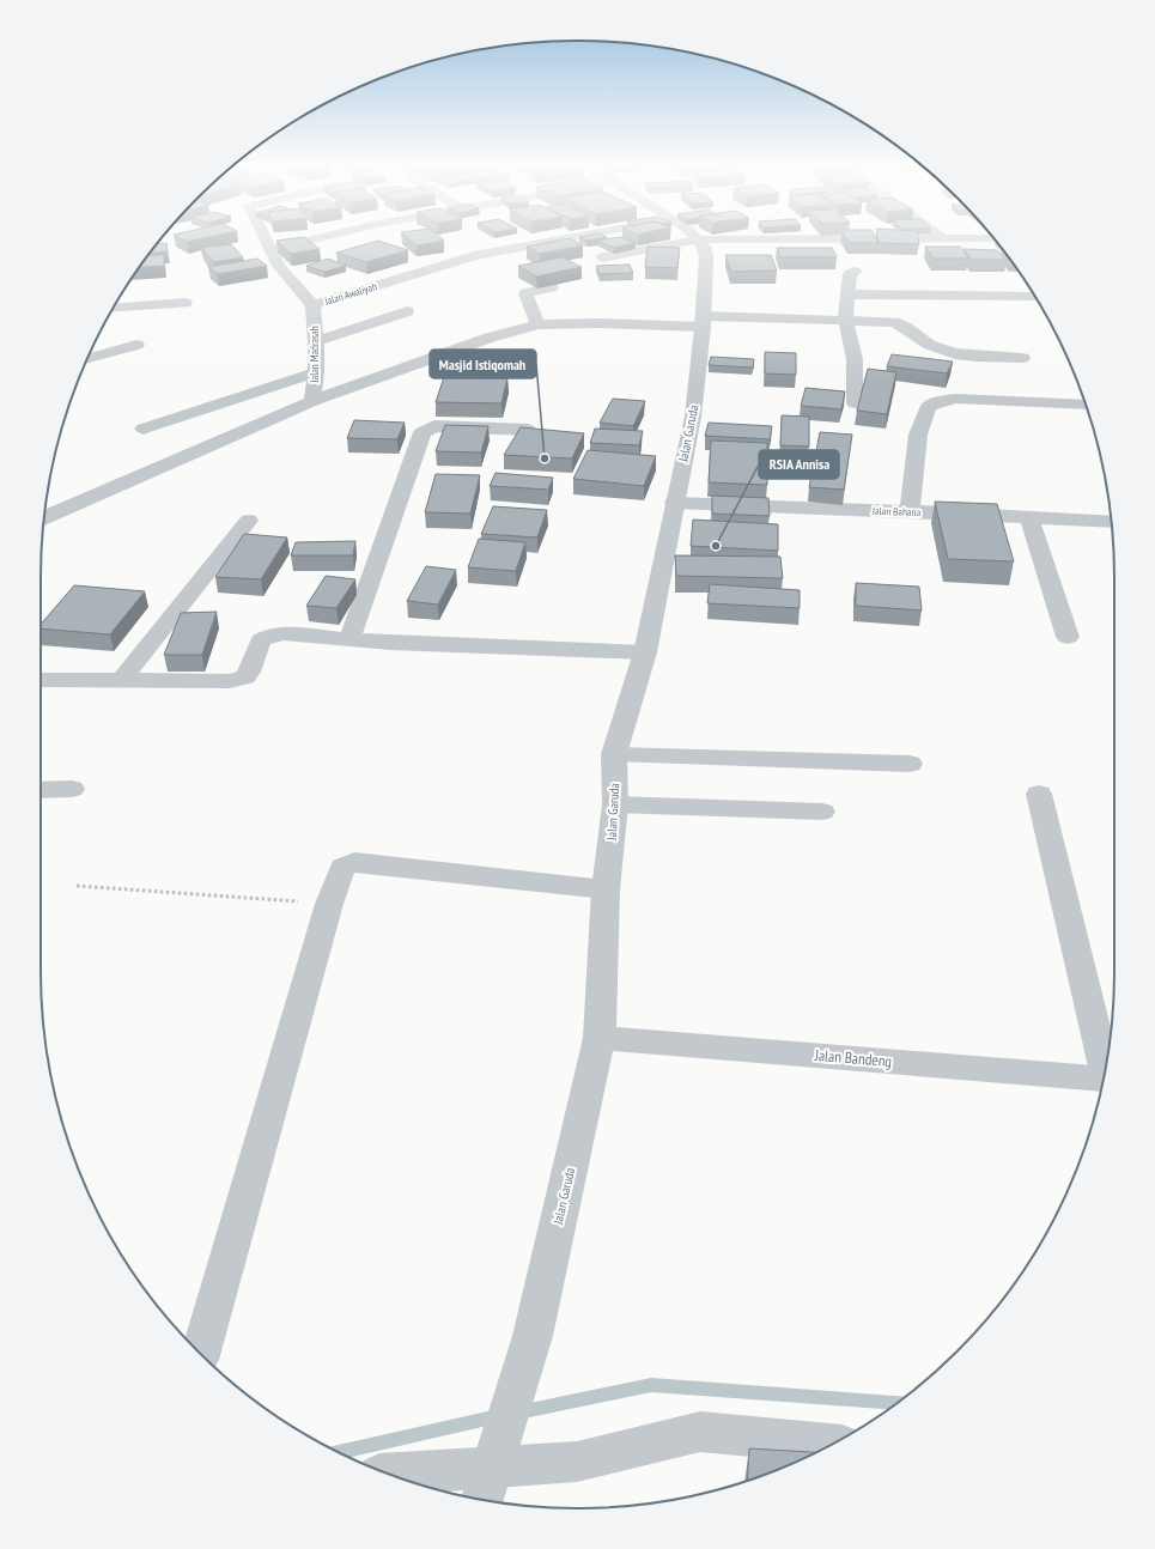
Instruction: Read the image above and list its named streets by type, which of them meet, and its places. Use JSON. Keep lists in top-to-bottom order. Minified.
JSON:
{"streets":{"street":["Jalan Awaliyah","Jalan Madrasah","Jalan Garuda","Jalan Bahana","Jalan Bandeng"]},"crossings":[["Jalan Awaliyah","Jalan Madrasah"],["Jalan Garuda","Jalan Bahana"],["Jalan Garuda","Jalan Bandeng"]],"places":["Masjid Istiqomah","RSIA Annisa"]}
